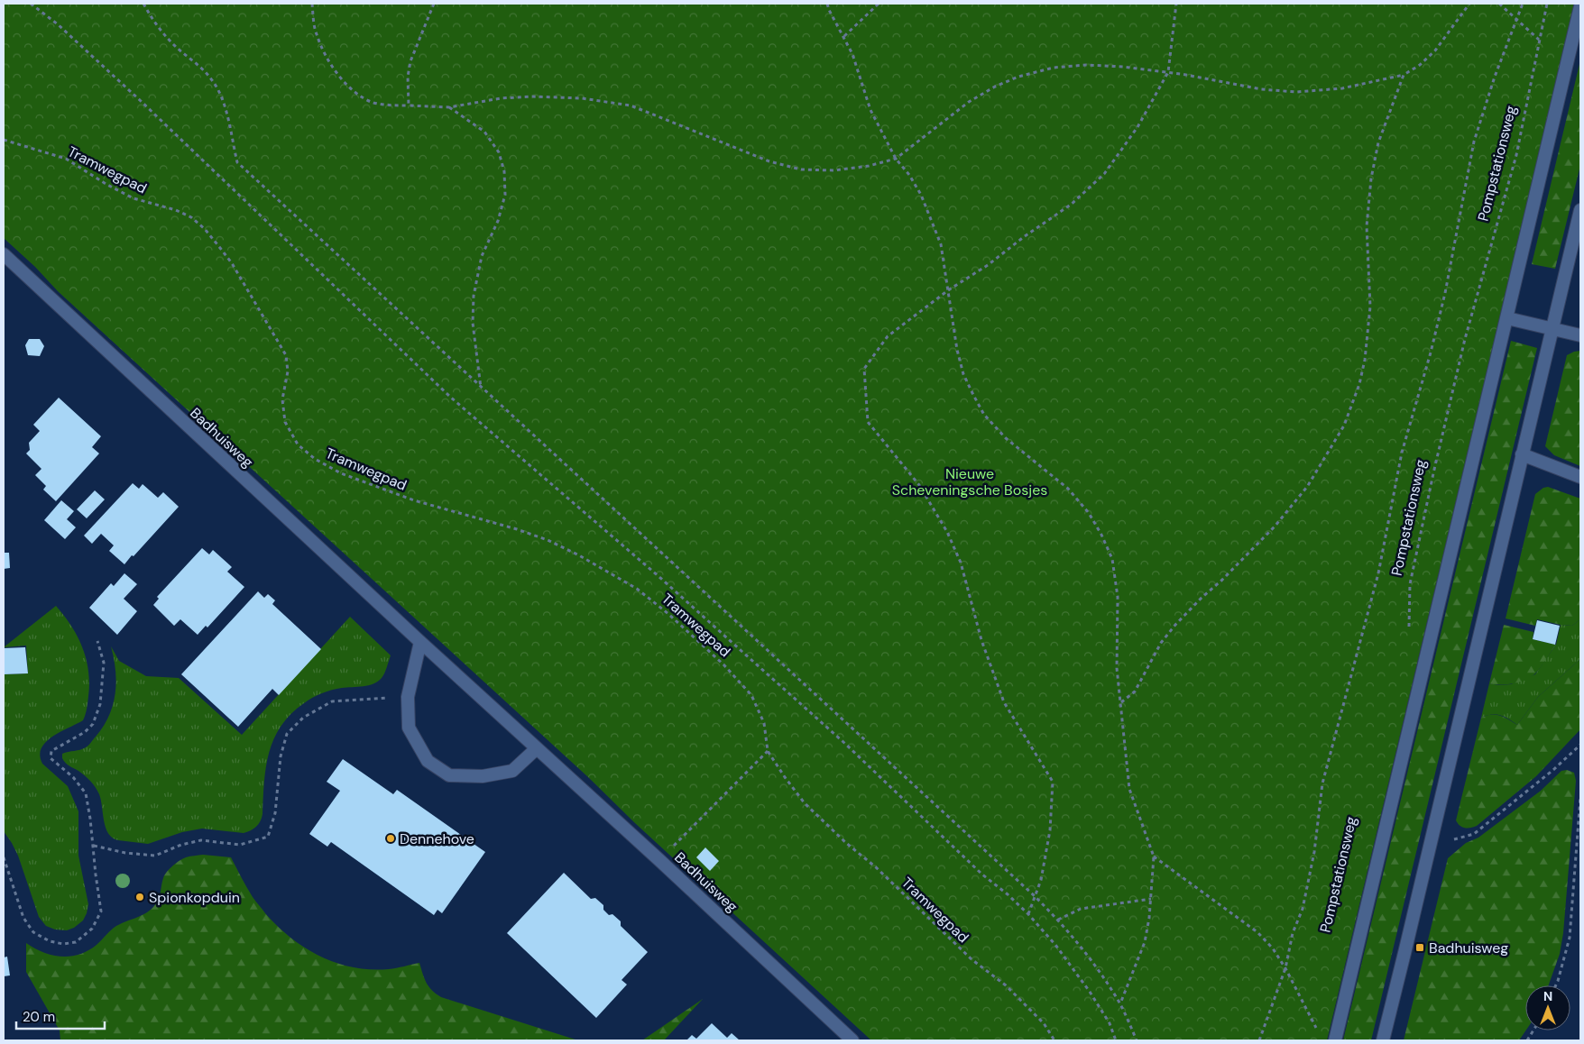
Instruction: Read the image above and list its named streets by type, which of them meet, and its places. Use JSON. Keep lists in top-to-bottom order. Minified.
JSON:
{"streets":{"street":["Badhuisweg"],"path":["Pompstationsweg","Tramwegpad"]},"parks":["Nieuwe Scheveningsche Bosjes"],"places":{"other":["Dennehove","Spionkopduin"],"transit":["Badhuisweg"]},"scale_bar":"20 m","north":"top"}
